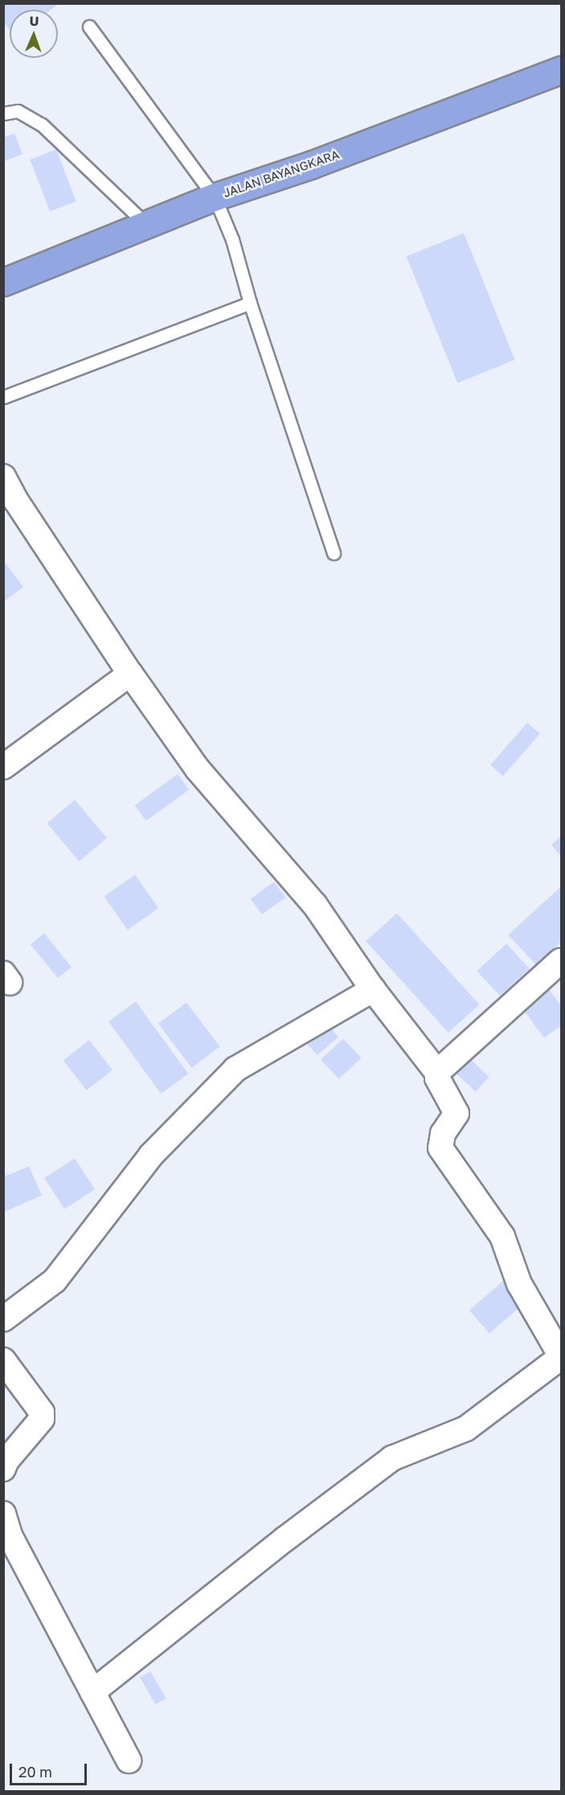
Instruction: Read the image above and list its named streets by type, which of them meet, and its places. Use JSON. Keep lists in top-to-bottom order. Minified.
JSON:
{"streets":{"highway":["JALAN BAYANGKARA"]},"scale_bar":"20 m","north":"top"}
